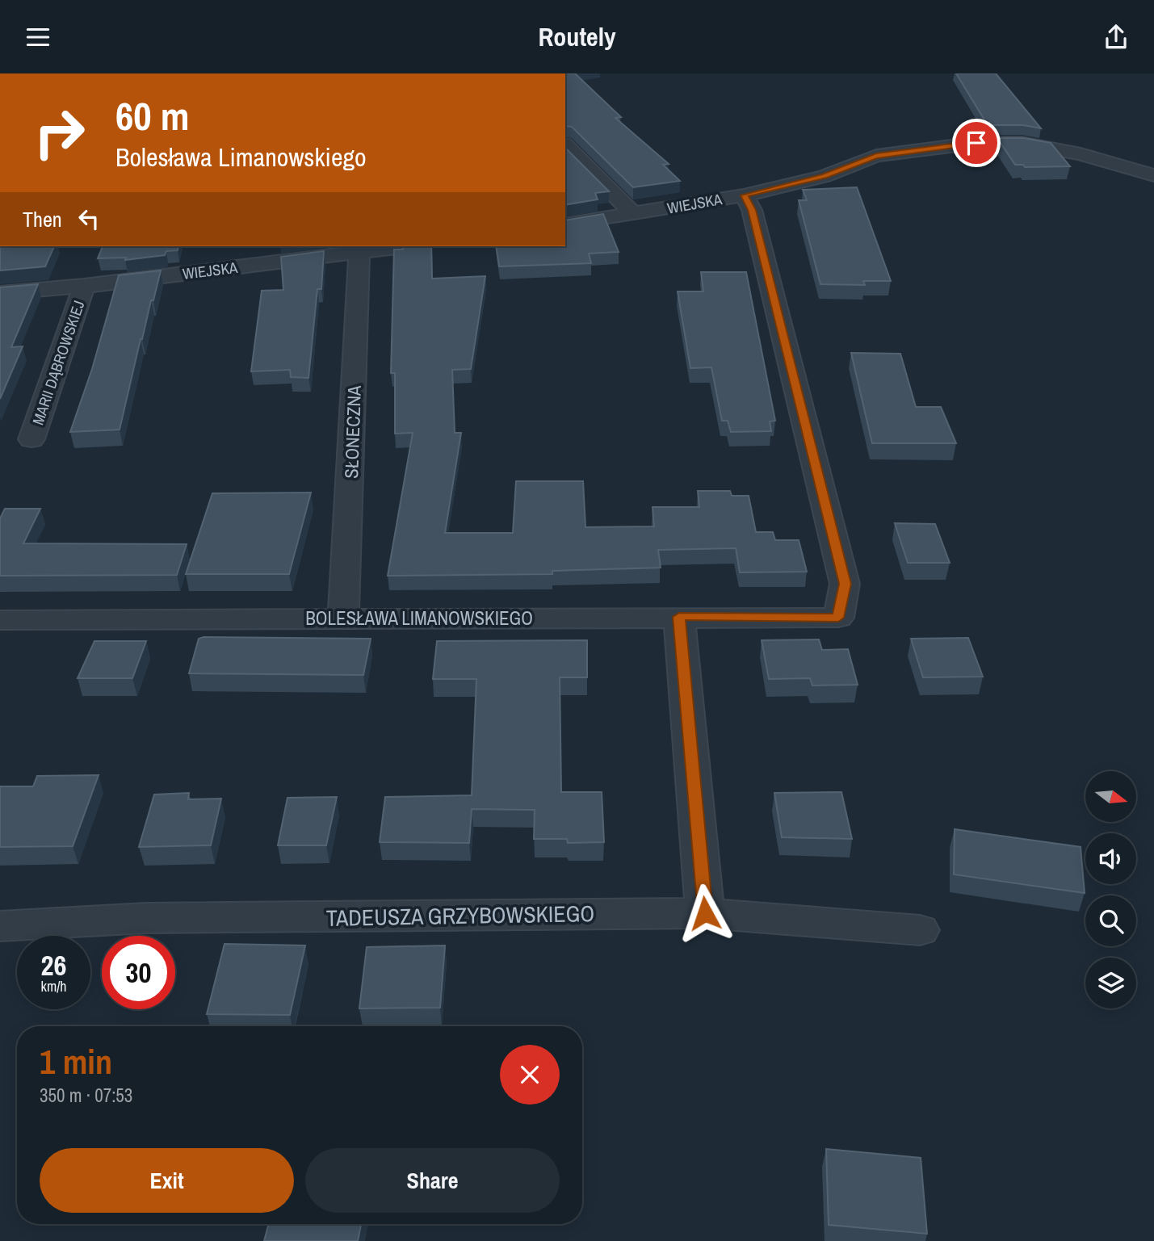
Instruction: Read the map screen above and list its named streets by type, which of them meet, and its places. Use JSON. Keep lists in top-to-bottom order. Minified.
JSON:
{"streets":{"street":["WIEJSKA","MARII DĄBROWSKIEJ","SŁONECZNA","BOLESŁAWA LIMANOWSKIEGO","TADEUSZA GRZYBOWSKIEGO"]},"crossings":[["WIEJSKA","MARII DĄBROWSKIEJ"],["WIEJSKA","SŁONECZNA"],["WIEJSKA","BOLESŁAWA LIMANOWSKIEGO"],["SŁONECZNA","BOLESŁAWA LIMANOWSKIEGO"]],"north":"right","page":{"header":"Routely","turn":["60 m","Bolesława Limanowskiego"],"then":"Then","speed":"26 km/h","limit":"30","heading":["1 min","350 m · 07:53"],"buttons":["Exit","Share"]}}
